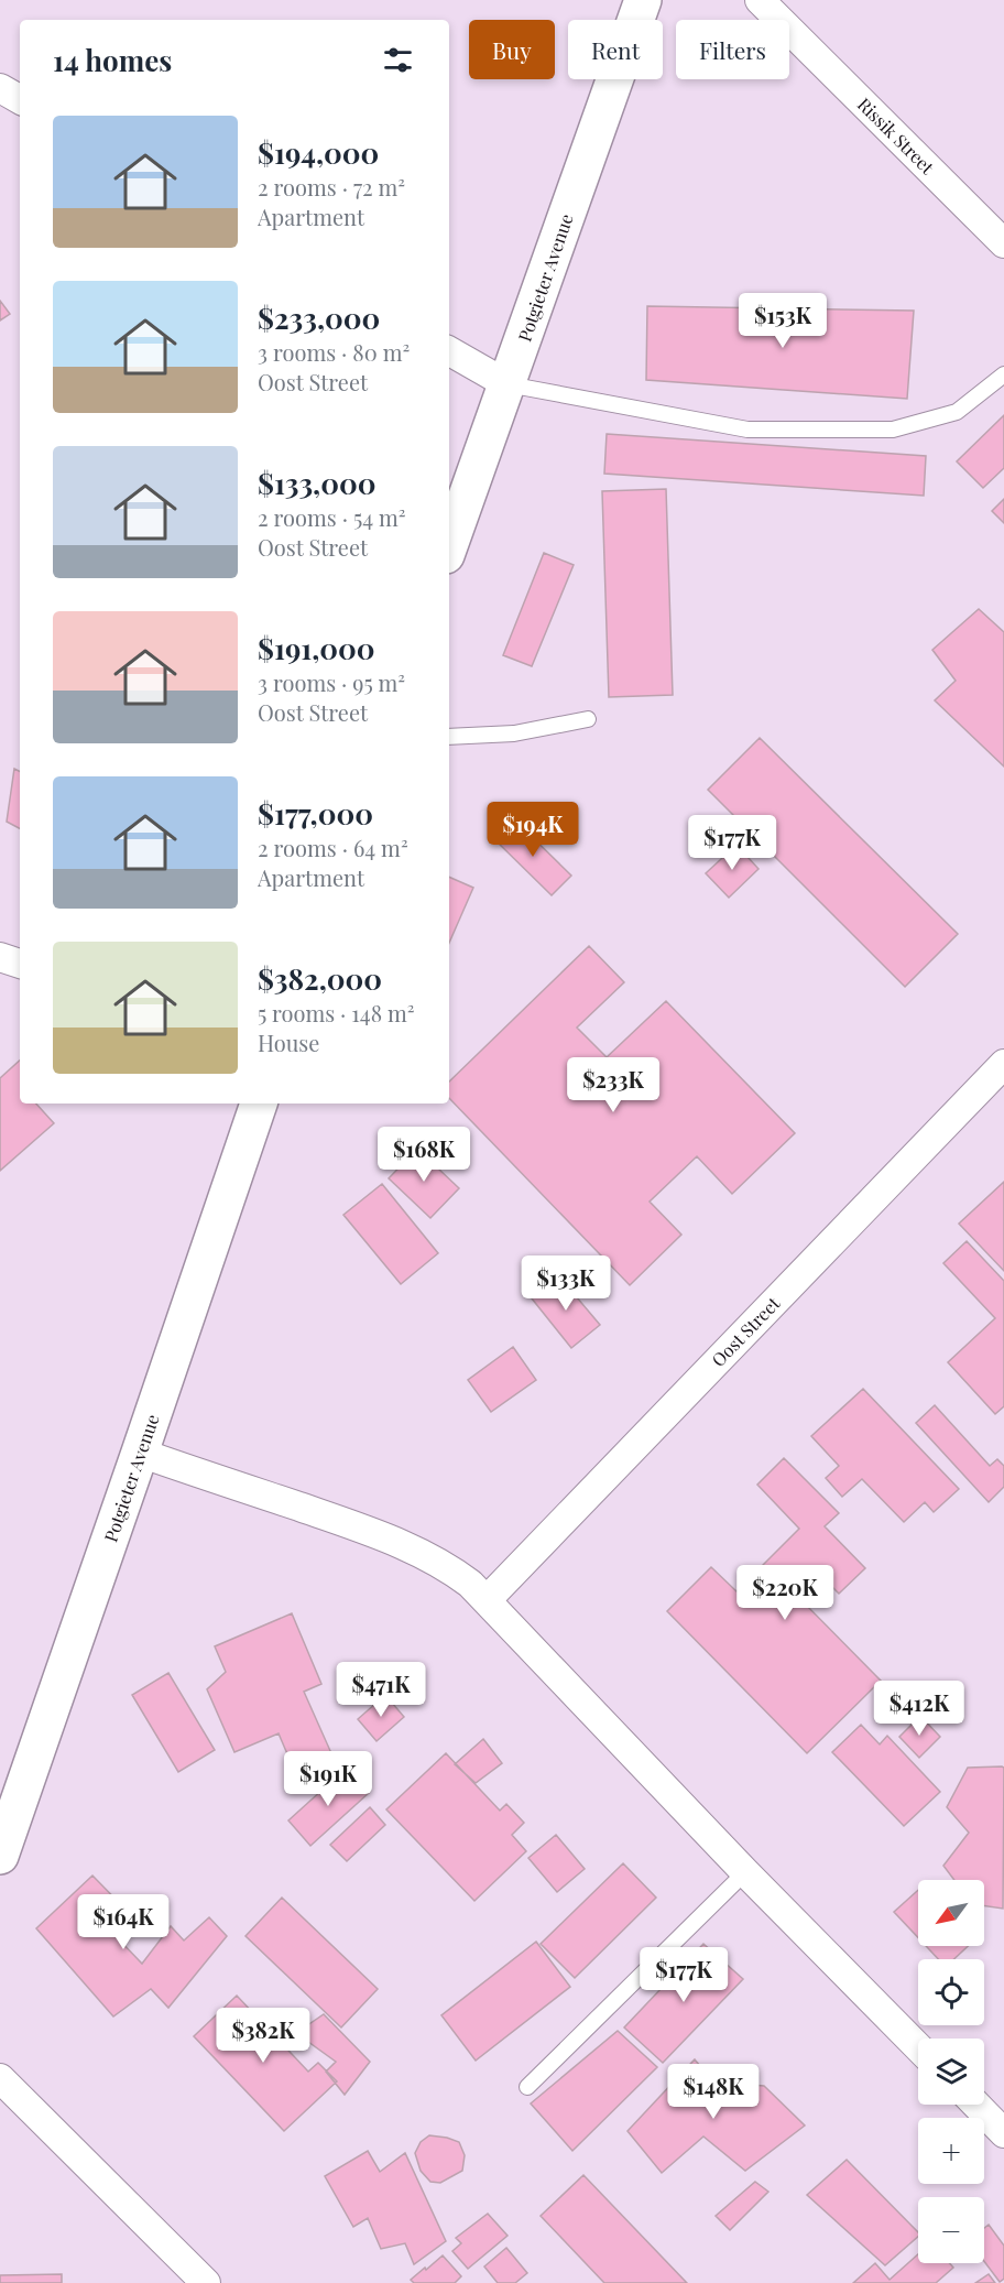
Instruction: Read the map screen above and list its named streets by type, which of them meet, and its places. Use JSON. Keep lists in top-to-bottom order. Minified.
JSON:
{"streets":{"street":["Rissik Street","Potgieter Avenue","Oost Street"]},"north":"bottom left","page":{"chip":["Buy","Rent","Filters"],"heading":"14 homes","list":[{"name":"$194,000","note":"2 rooms · 72 m² · Apartment"},{"name":"$233,000","note":"3 rooms · 80 m² · Oost Street"},{"name":"$133,000","note":"2 rooms · 54 m² · Oost Street"},{"name":"$191,000","note":"3 rooms · 95 m² · Oost Street"},{"name":"$177,000","note":"2 rooms · 64 m² · Apartment"},{"name":"$382,000","note":"5 rooms · 148 m² · House"}],"price":["$153K","$194K","$177K","$233K","$168K","$133K","$220K","$471K","$412K","$191K","$164K","$177K","$382K","$148K"],"map_buttons":["+","−"]}}
